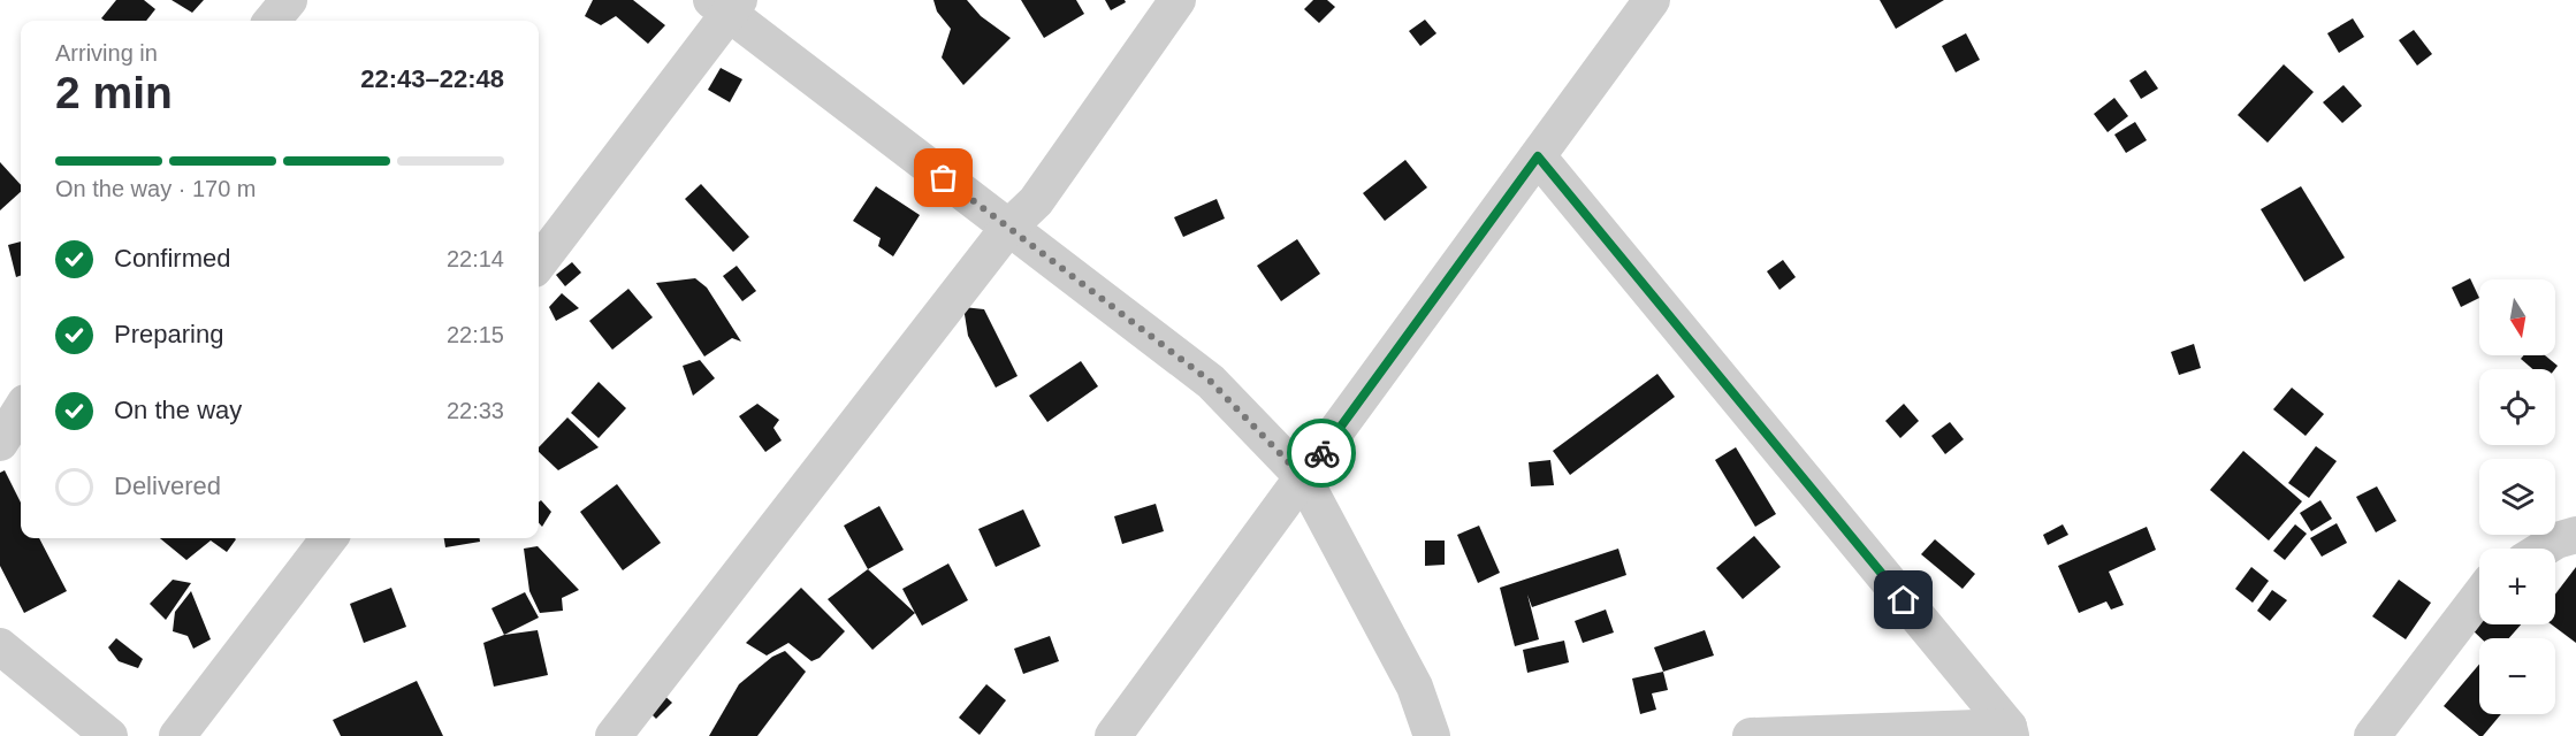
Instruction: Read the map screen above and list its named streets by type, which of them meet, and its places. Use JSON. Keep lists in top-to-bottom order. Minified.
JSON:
{"north":"bottom","page":{"heading":["2 min","Arriving in","22:43–22:48"],"bar":"On the way · 170 m","list":[["Confirmed","22:14"],["Preparing","22:15"],["On the way","22:33"],"Delivered"],"map_buttons":["+","−"]}}
